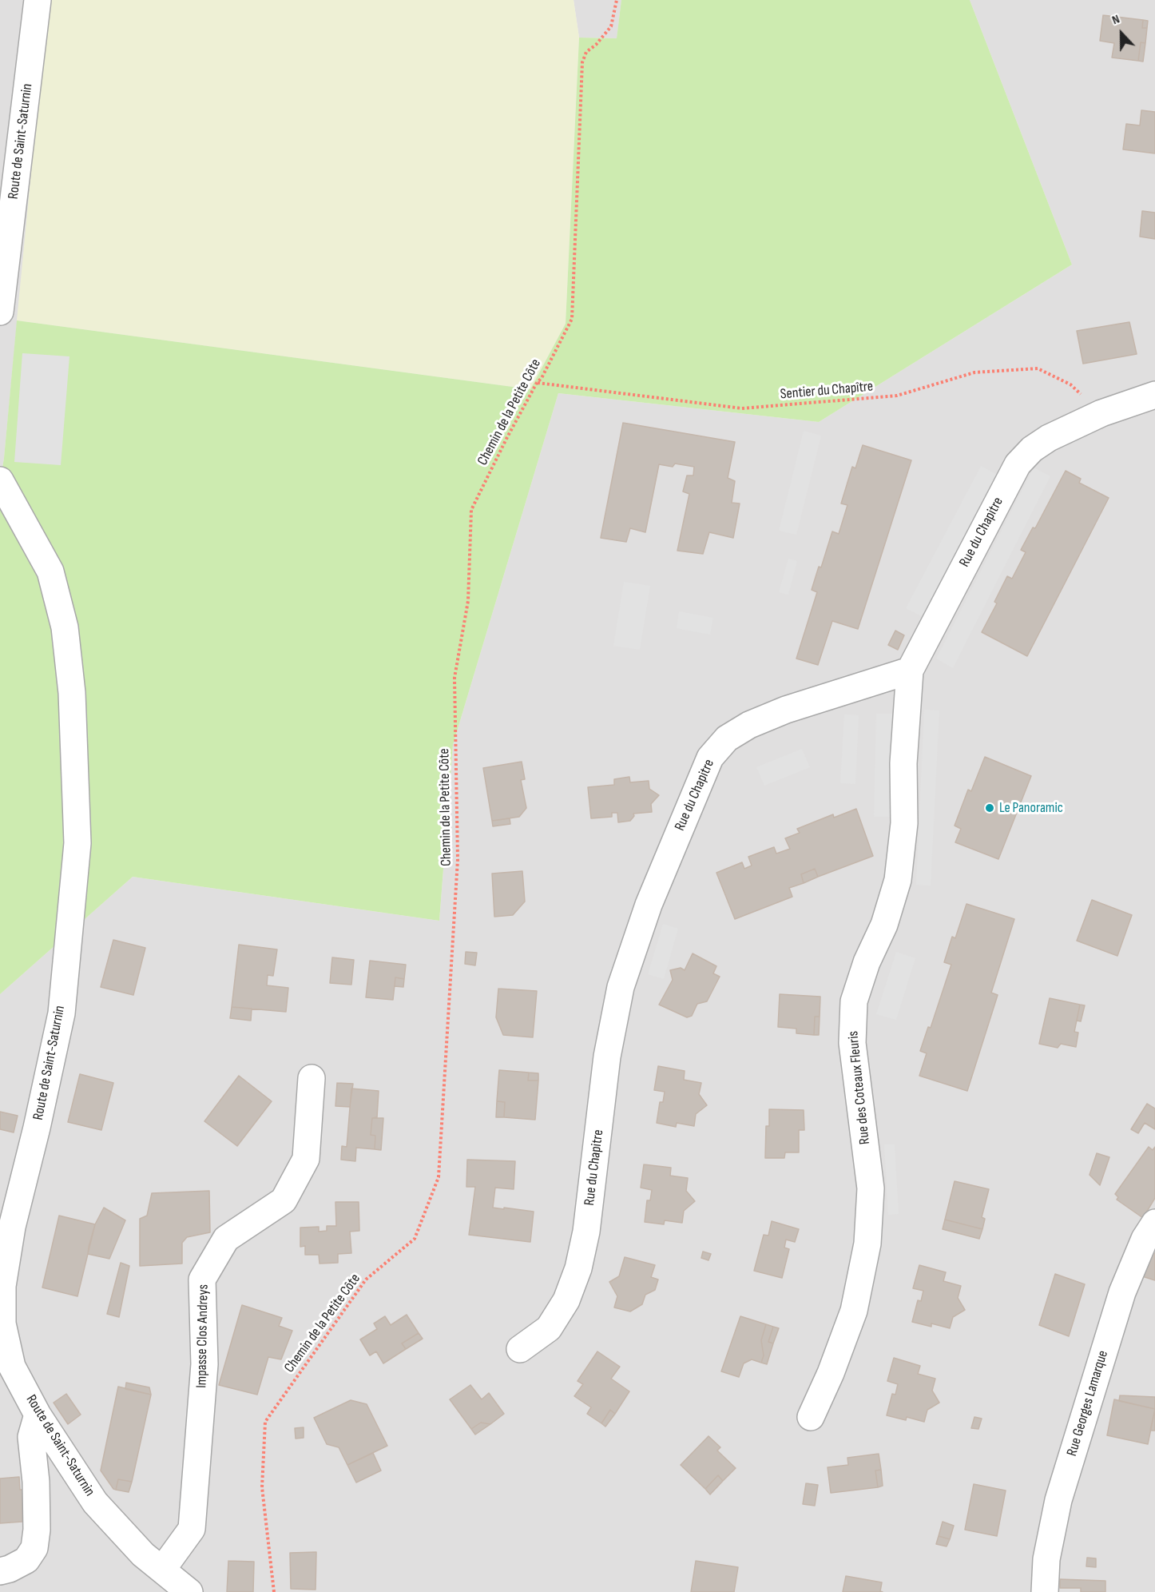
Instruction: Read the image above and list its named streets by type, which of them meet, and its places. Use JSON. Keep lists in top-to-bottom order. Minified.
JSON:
{"streets":{"street":["Route de Saint-Saturnin","Rue du Chapitre","Rue des Coteaux Fleuris","Impasse Clos Andreys","Rue Georges Lamarque"],"path":["Sentier du Chapître","Chemin de la Petite Côte"]},"crossings":[["Route de Saint-Saturnin","Impasse Clos Andreys"],["Sentier du Chapître","Chemin de la Petite Côte"],["Sentier du Chapître","Rue du Chapitre"],["Rue du Chapitre","Rue des Coteaux Fleuris"]],"places":["Le Panoramic"],"north":"top"}
